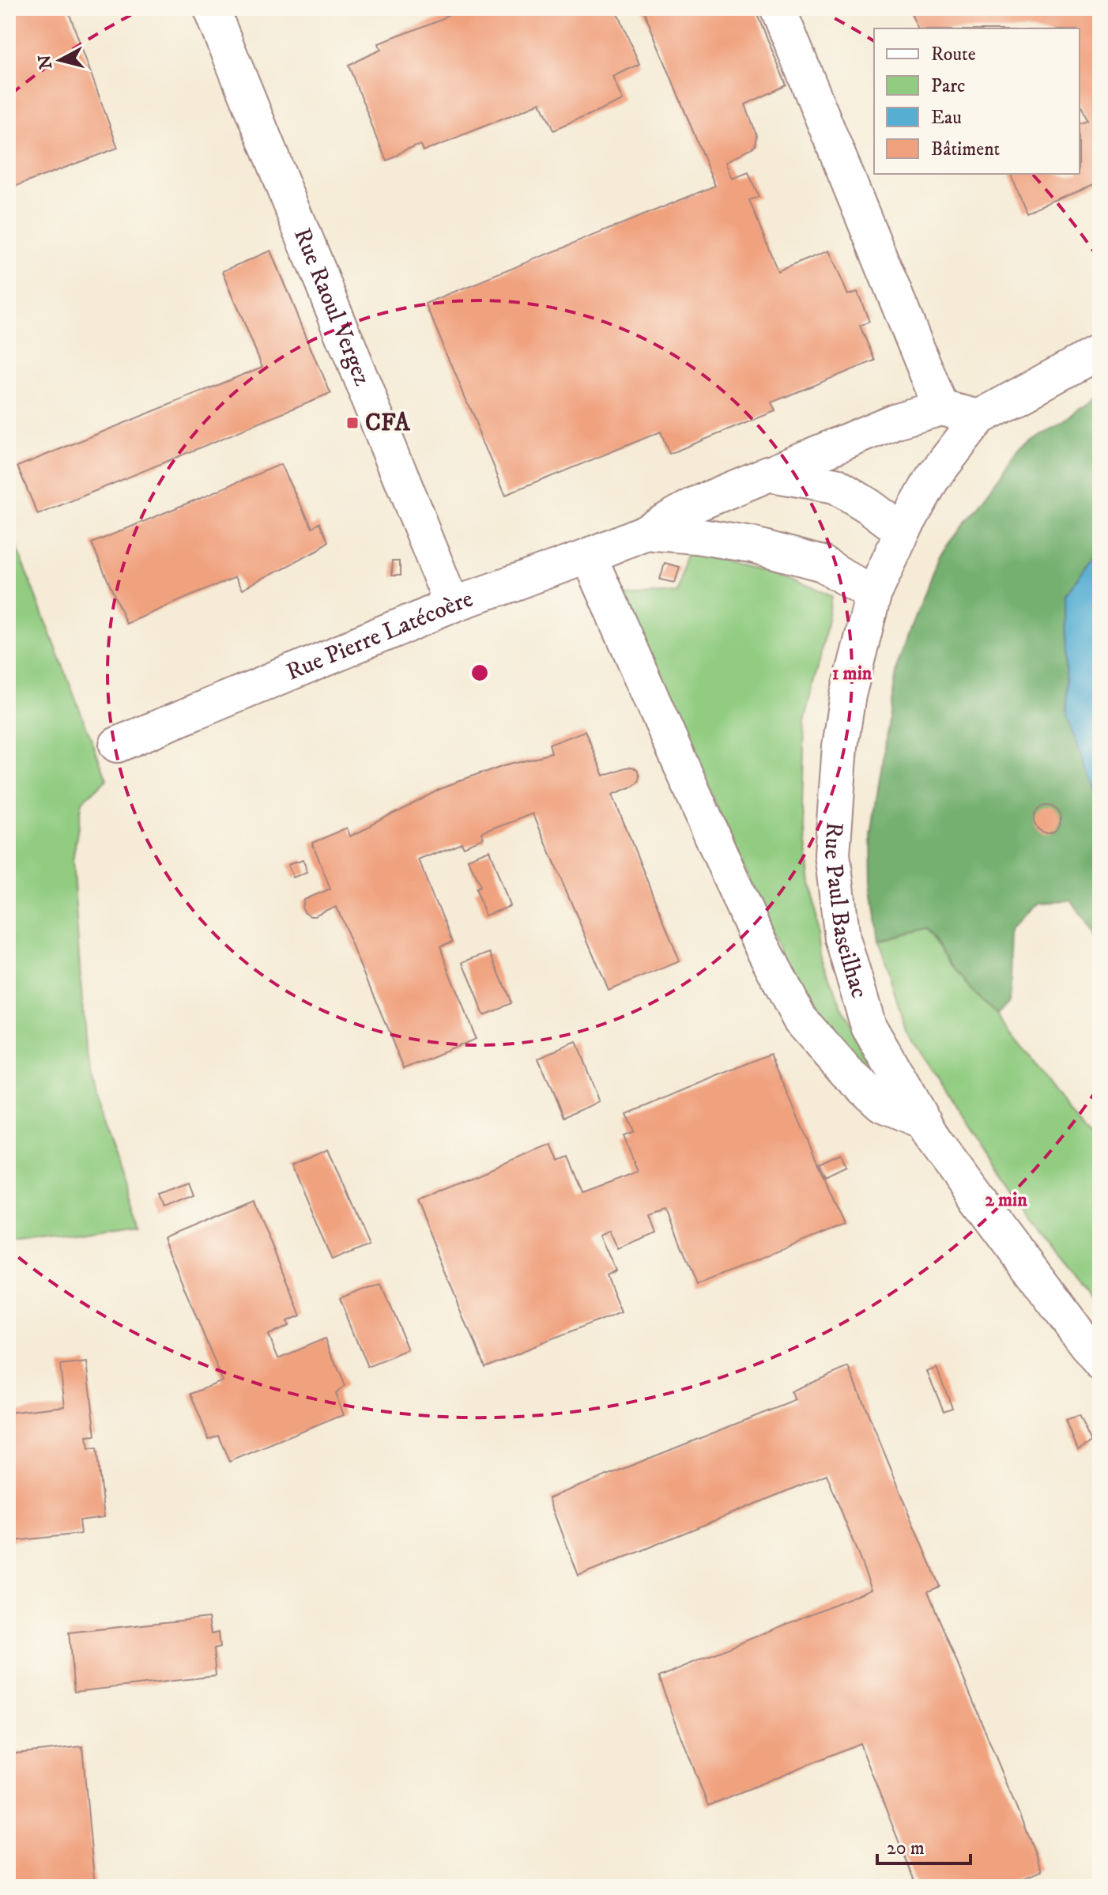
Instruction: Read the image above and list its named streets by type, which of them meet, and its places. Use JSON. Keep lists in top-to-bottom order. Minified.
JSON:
{"streets":{"street":["Rue Raoul Vergez","Rue Pierre Latécoère","Rue Paul Baseilhac"]},"crossings":[["Rue Raoul Vergez","Rue Pierre Latécoère"],["Rue Pierre Latécoère","Rue Paul Baseilhac"]],"places":{"transit":["CFA"]},"legend":["Route","Parc","Eau","Bâtiment"],"scale_bar":"20 m","north":"left","rings":["1 min","2 min"]}
